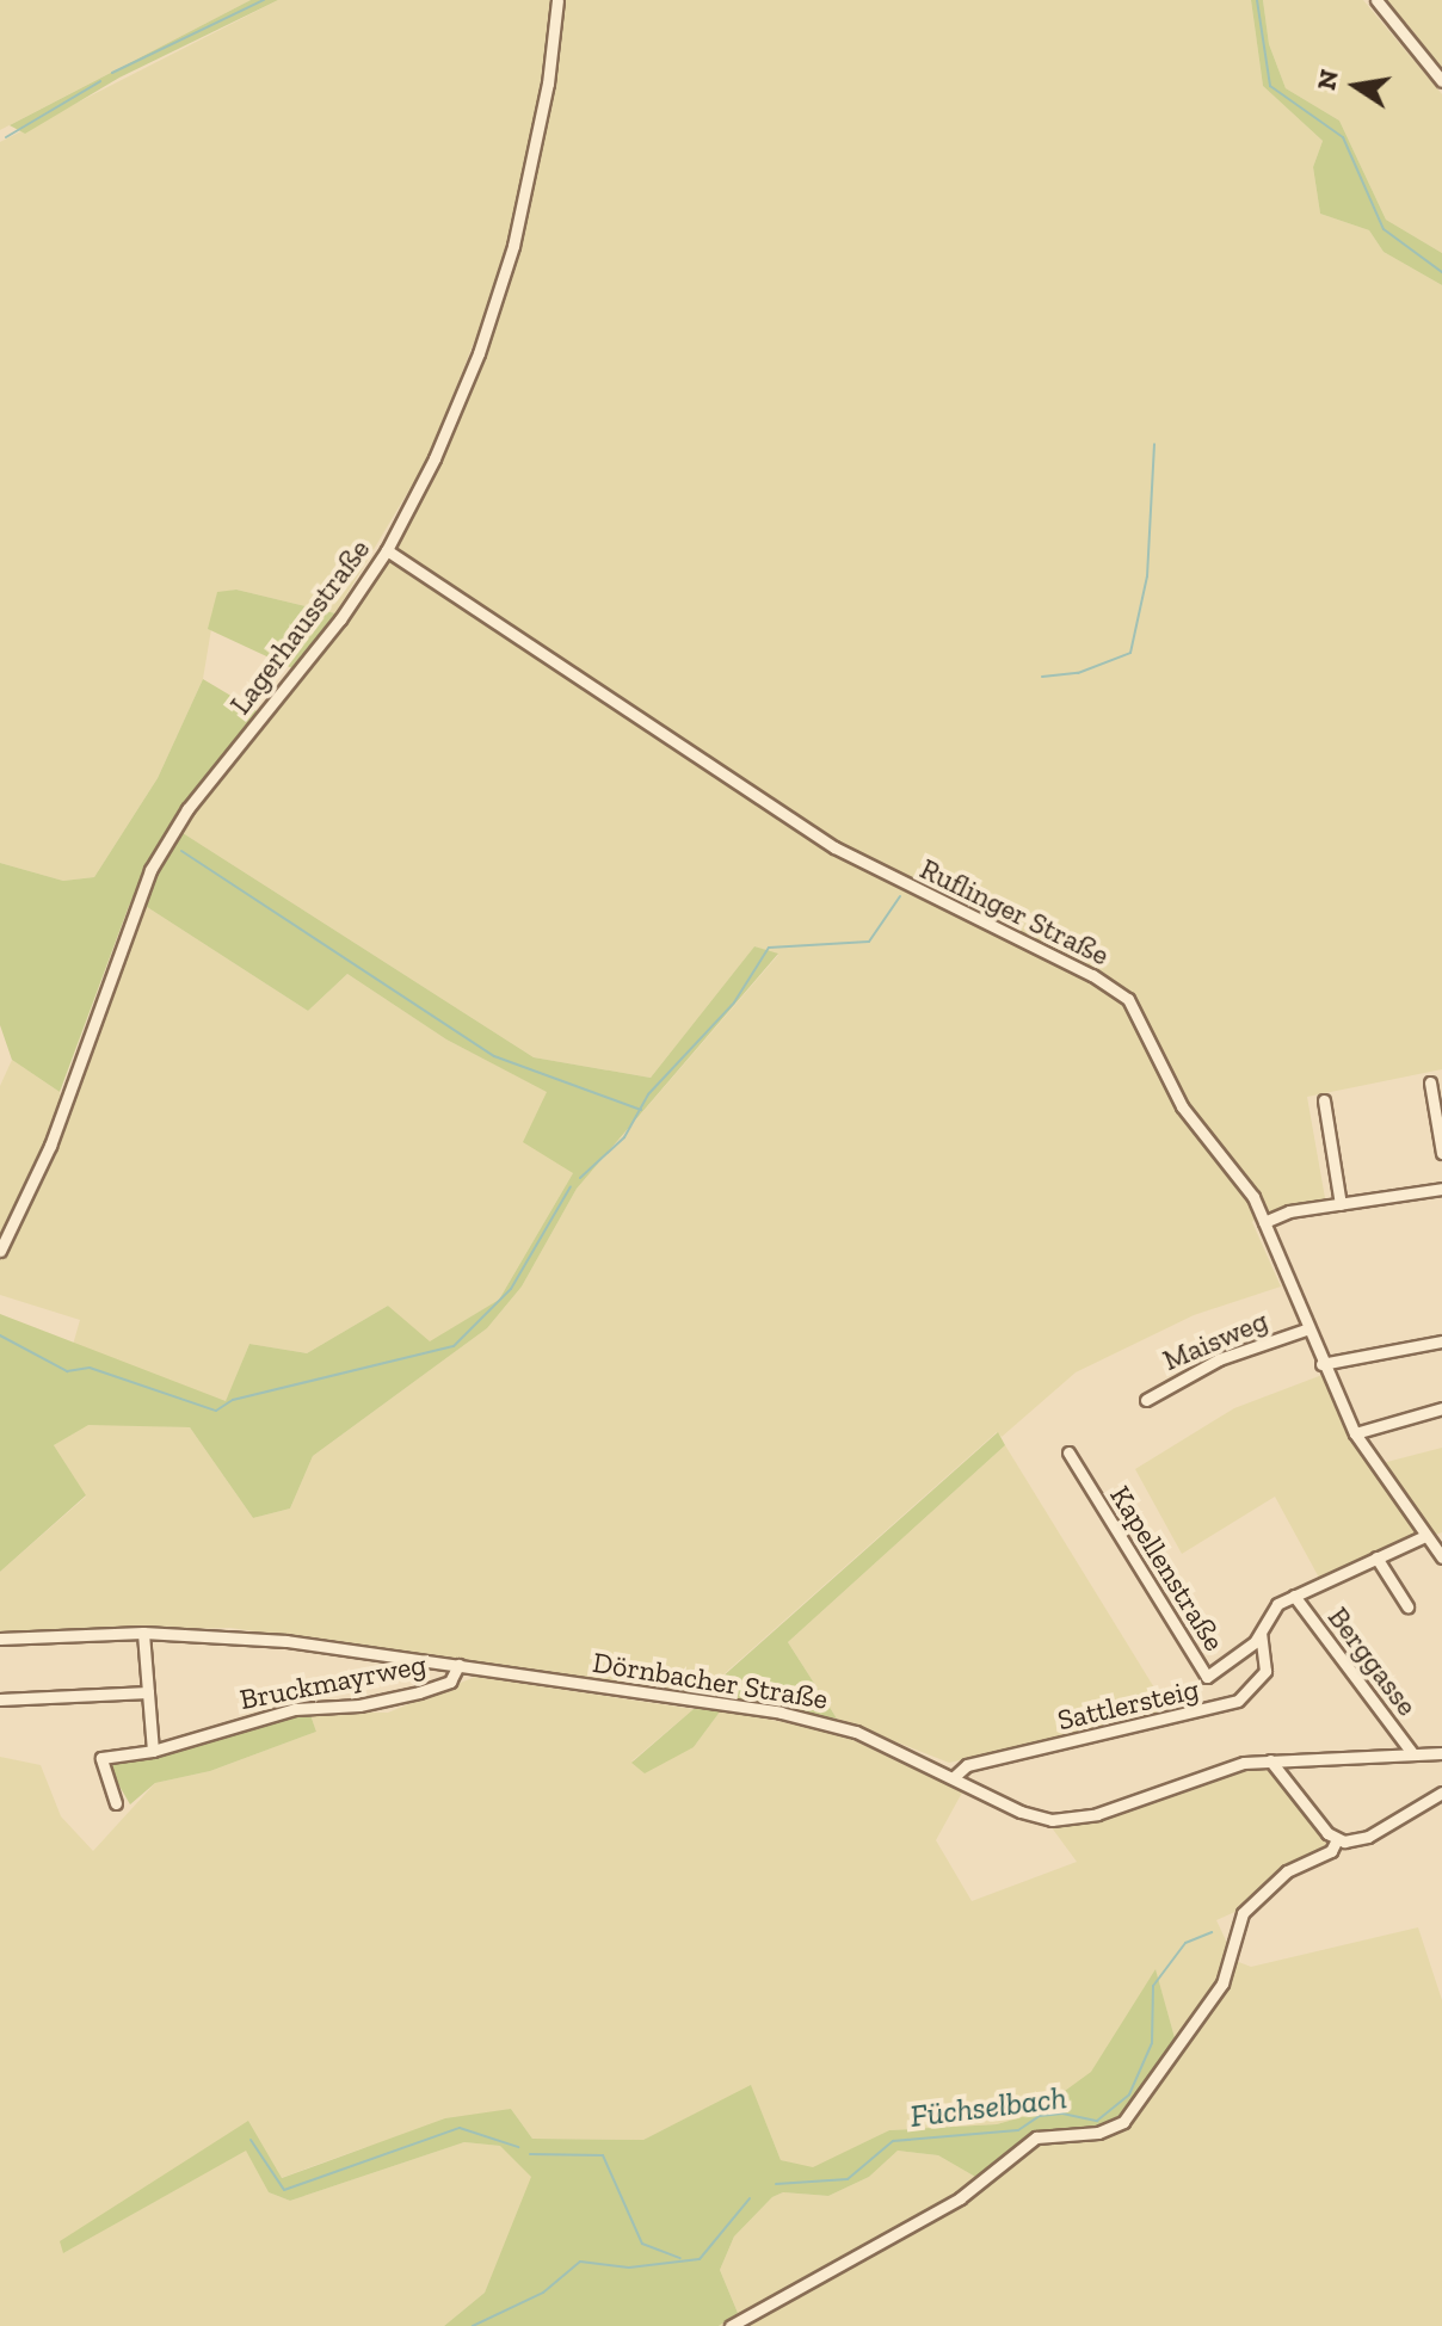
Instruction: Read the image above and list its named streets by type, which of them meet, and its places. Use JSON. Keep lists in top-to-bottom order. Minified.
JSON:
{"streets":{"street":["Lagerhausstraße","Ruflinger Straße","Maisweg","Kapellenstraße","Berggasse","Dörnbacher Straße","Bruckmayrweg","Sattlersteig"]},"crossings":[["Lagerhausstraße","Ruflinger Straße"],["Ruflinger Straße","Maisweg"],["Ruflinger Straße","Kapellenstraße"],["Kapellenstraße","Berggasse"],["Kapellenstraße","Sattlersteig"],["Berggasse","Dörnbacher Straße"],["Dörnbacher Straße","Bruckmayrweg"],["Dörnbacher Straße","Sattlersteig"]],"water":["Füchselbach"],"north":"left"}
